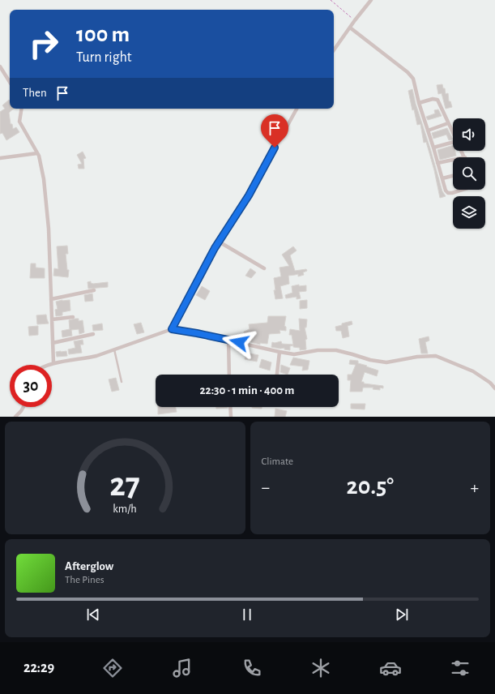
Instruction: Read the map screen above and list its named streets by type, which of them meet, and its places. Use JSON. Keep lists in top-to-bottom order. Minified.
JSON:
{"page":{"turn":["100 m","Turn right"],"then":"Then","limit":"30","trip":"22:30 · 1 min · 400 m","tile":"Climate","heat":["−","20.5°","+"],"song":["Afterglow","The Pines"],"tabs":"22:29","gauge":["27","km/h"]}}
